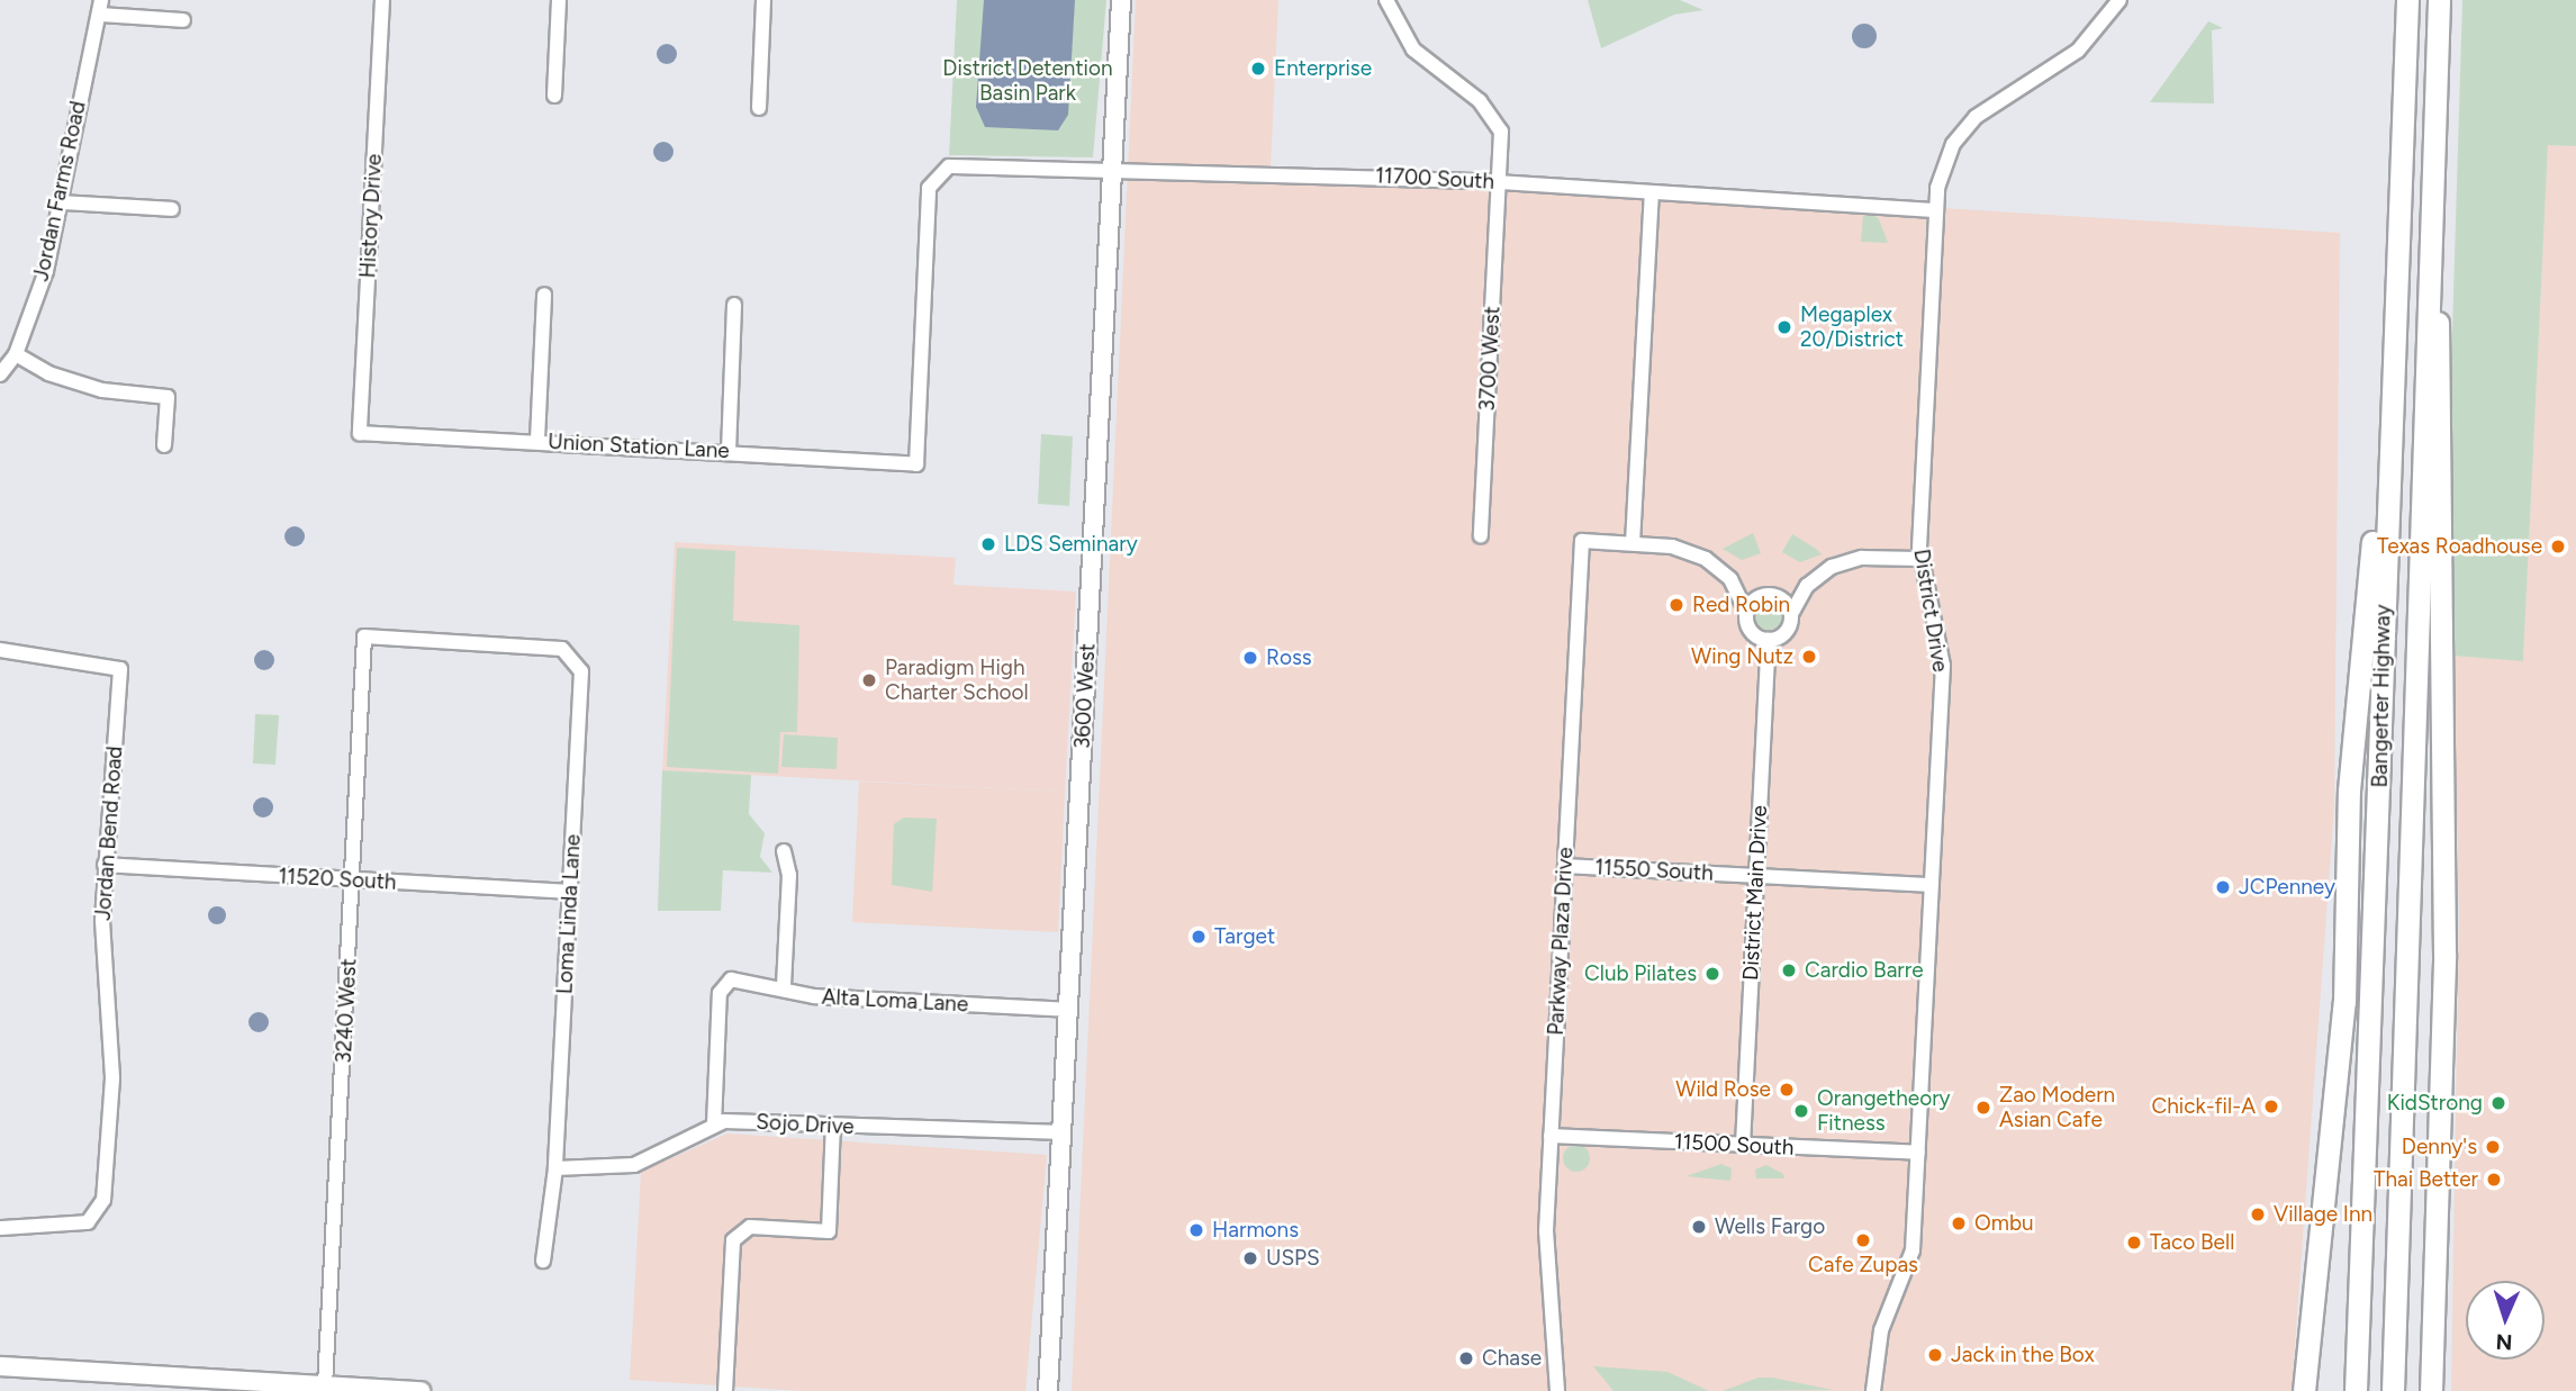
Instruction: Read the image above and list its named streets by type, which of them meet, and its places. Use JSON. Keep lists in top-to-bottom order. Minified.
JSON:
{"streets":{"highway":["Bangerter Highway"],"main road":["3600 West"],"street":["11700 South","Jordan Farms Road","History Drive","3700 West","Union Station Lane","District Drive","Jordan Bend Road","11550 South","11520 South","District Main Drive","Loma Linda Lane","Parkway Plaza Drive","Alta Loma Lane","3240 West","Sojo Drive","11500 South"]},"crossings":[["11700 South","3700 West"],["11700 South","Union Station Lane"],["11700 South","District Drive"],["11700 South","3600 West"],["History Drive","Union Station Lane"],["District Drive","11550 South"],["District Drive","11500 South"],["3600 West","Alta Loma Lane"],["3600 West","Sojo Drive"],["Jordan Bend Road","11520 South"],["11550 South","District Main Drive"],["11550 South","Parkway Plaza Drive"],["11520 South","Loma Linda Lane"],["11520 South","3240 West"],["District Main Drive","Parkway Plaza Drive"],["District Main Drive","11500 South"],["Loma Linda Lane","3240 West"],["Loma Linda Lane","Sojo Drive"],["Parkway Plaza Drive","11500 South"],["Alta Loma Lane","Sojo Drive"]],"parks":["District Detention Basin Park"],"places":["Enterprise","Megaplex 20/District","LDS Seminary","Texas Roadhouse","Red Robin","Wing Nutz","Ross","Paradigm High Charter School","JCPenney","Target","Cardio Barre","Club Pilates","Wild Rose","KidStrong","Chick-fil-A","Zao Modern Asian Cafe","Orangetheory Fitness","Denny's","Thai Better","Village Inn","Ombu","Wells Fargo","Harmons","Cafe Zupas","Taco Bell","USPS","Jack in the Box","Chase"],"north":"bottom"}
